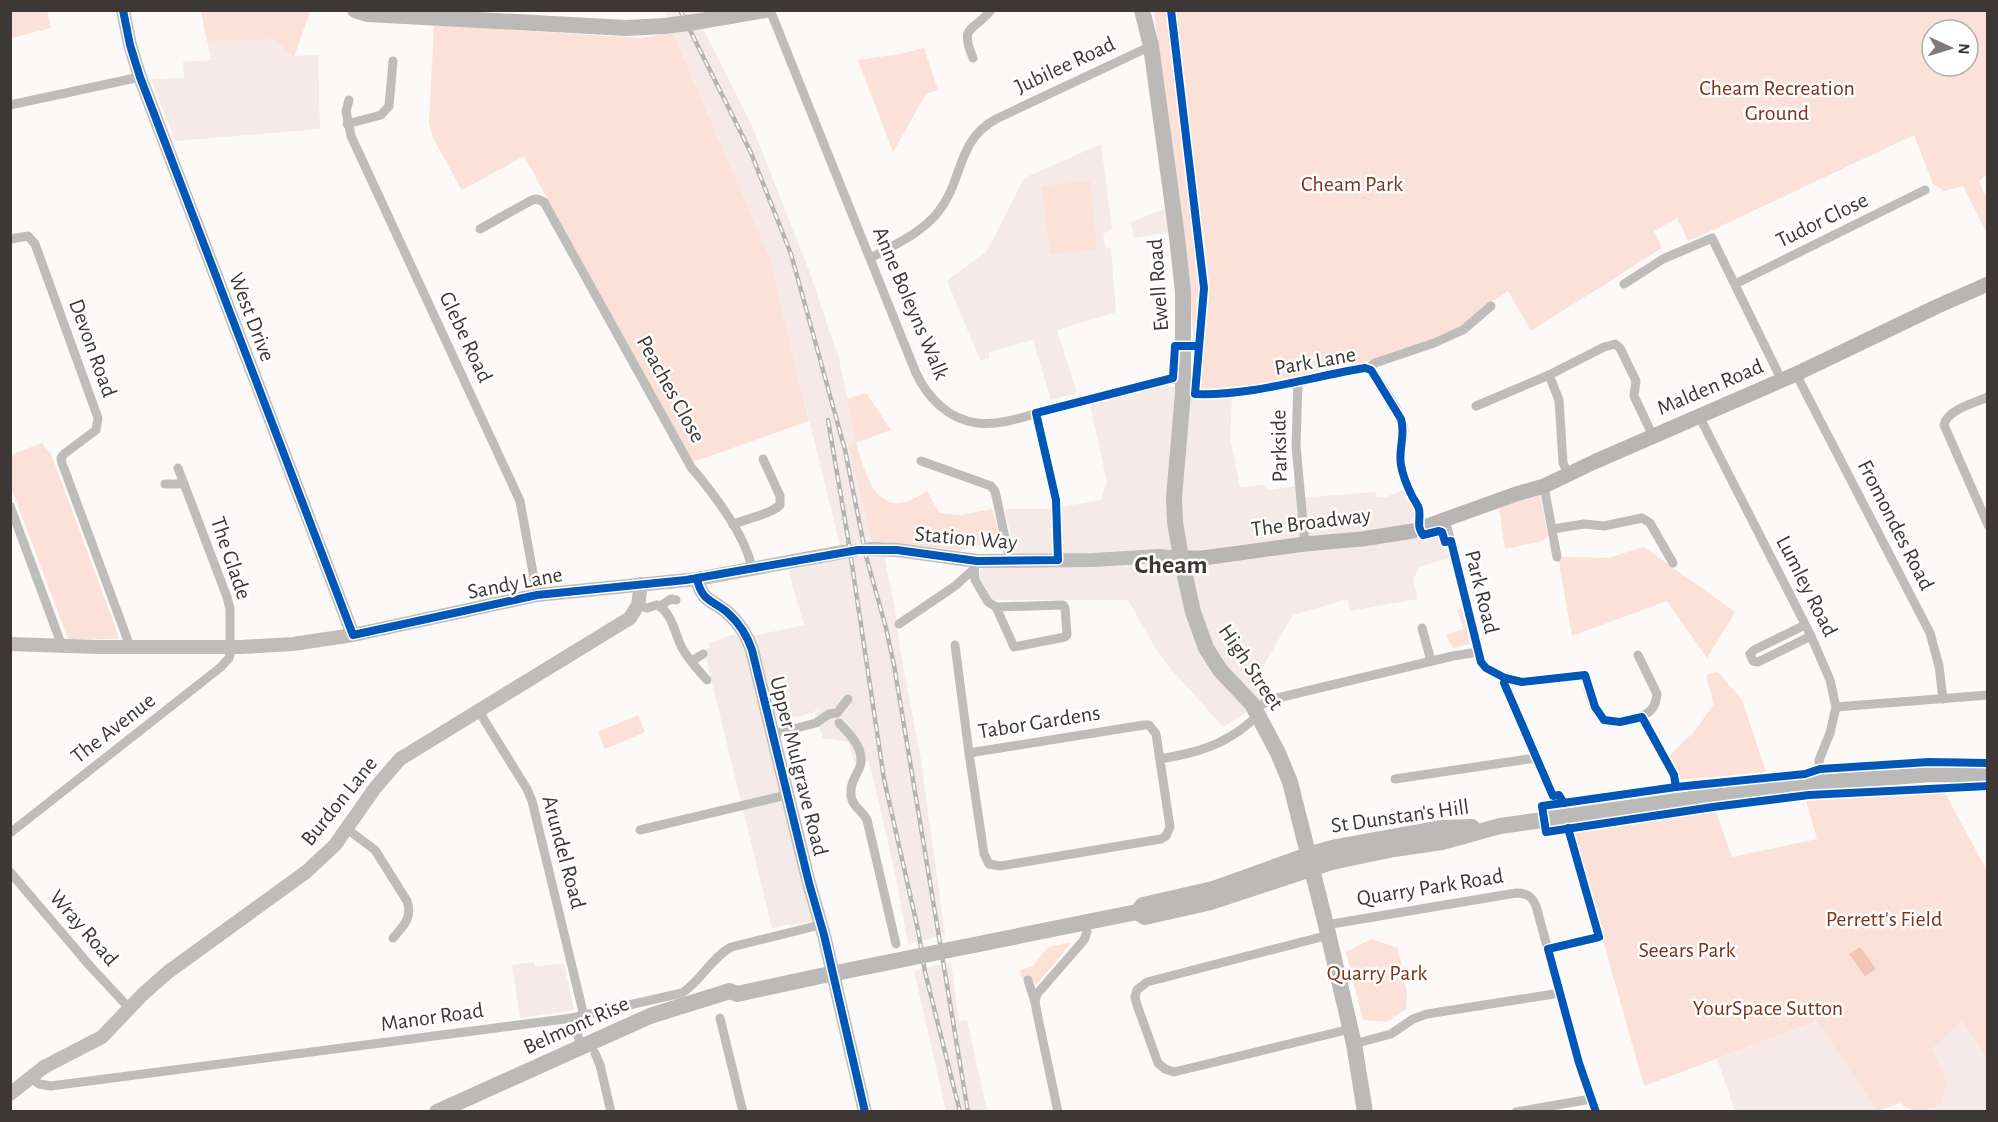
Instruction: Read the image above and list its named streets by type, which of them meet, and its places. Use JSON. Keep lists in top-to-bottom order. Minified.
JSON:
{"streets":{"highway":["Ewell Road","High Street","St Dunstan's Hill","Belmont Rise"],"main road":["Malden Road","The Broadway"],"street":["Jubilee Road","Tudor Close","Anne Boleyns Walk","West Drive","Glebe Road","Devon Road","Park Lane","Peaches Close","Parkside","Fromondes Road","Station Way","The Glade","Sandy Lane","Lumley Road","Park Road","Tabor Gardens","The Avenue","Upper Mulgrave Road","Burdon Lane","Arundel Road","Quarry Park Road","Wray Road","Manor Road"]},"crossings":[["Jubilee Road","Ewell Road"],["Jubilee Road","Anne Boleyns Walk"],["Ewell Road","Anne Boleyns Walk"],["Ewell Road","The Broadway"],["Ewell Road","Station Way"],["Ewell Road","High Street"],["West Drive","Sandy Lane"],["Glebe Road","Sandy Lane"],["Devon Road","Sandy Lane"],["Park Lane","Parkside"],["Malden Road","The Broadway"],["Malden Road","Fromondes Road"],["Malden Road","Lumley Road"],["Malden Road","Park Road"],["Parkside","The Broadway"],["The Broadway","Station Way"],["The Broadway","Park Road"],["The Broadway","High Street"],["Station Way","High Street"],["The Glade","Sandy Lane"],["The Glade","The Avenue"],["Sandy Lane","The Avenue"],["Sandy Lane","Upper Mulgrave Road"],["Lumley Road","St Dunstan's Hill"],["Park Road","High Street"],["Park Road","Tabor Gardens"],["High Street","St Dunstan's Hill"],["High Street","Quarry Park Road"],["Upper Mulgrave Road","Manor Road"],["Burdon Lane","Arundel Road"],["Burdon Lane","Wray Road"],["Burdon Lane","Manor Road"],["St Dunstan's Hill","Belmont Rise"],["Arundel Road","Manor Road"]],"districts":["Cheam"],"parks":["Cheam Recreation Ground","Cheam Park","Perrett's Field","Seears Park","Quarry Park","YourSpace Sutton"],"north":"right"}
